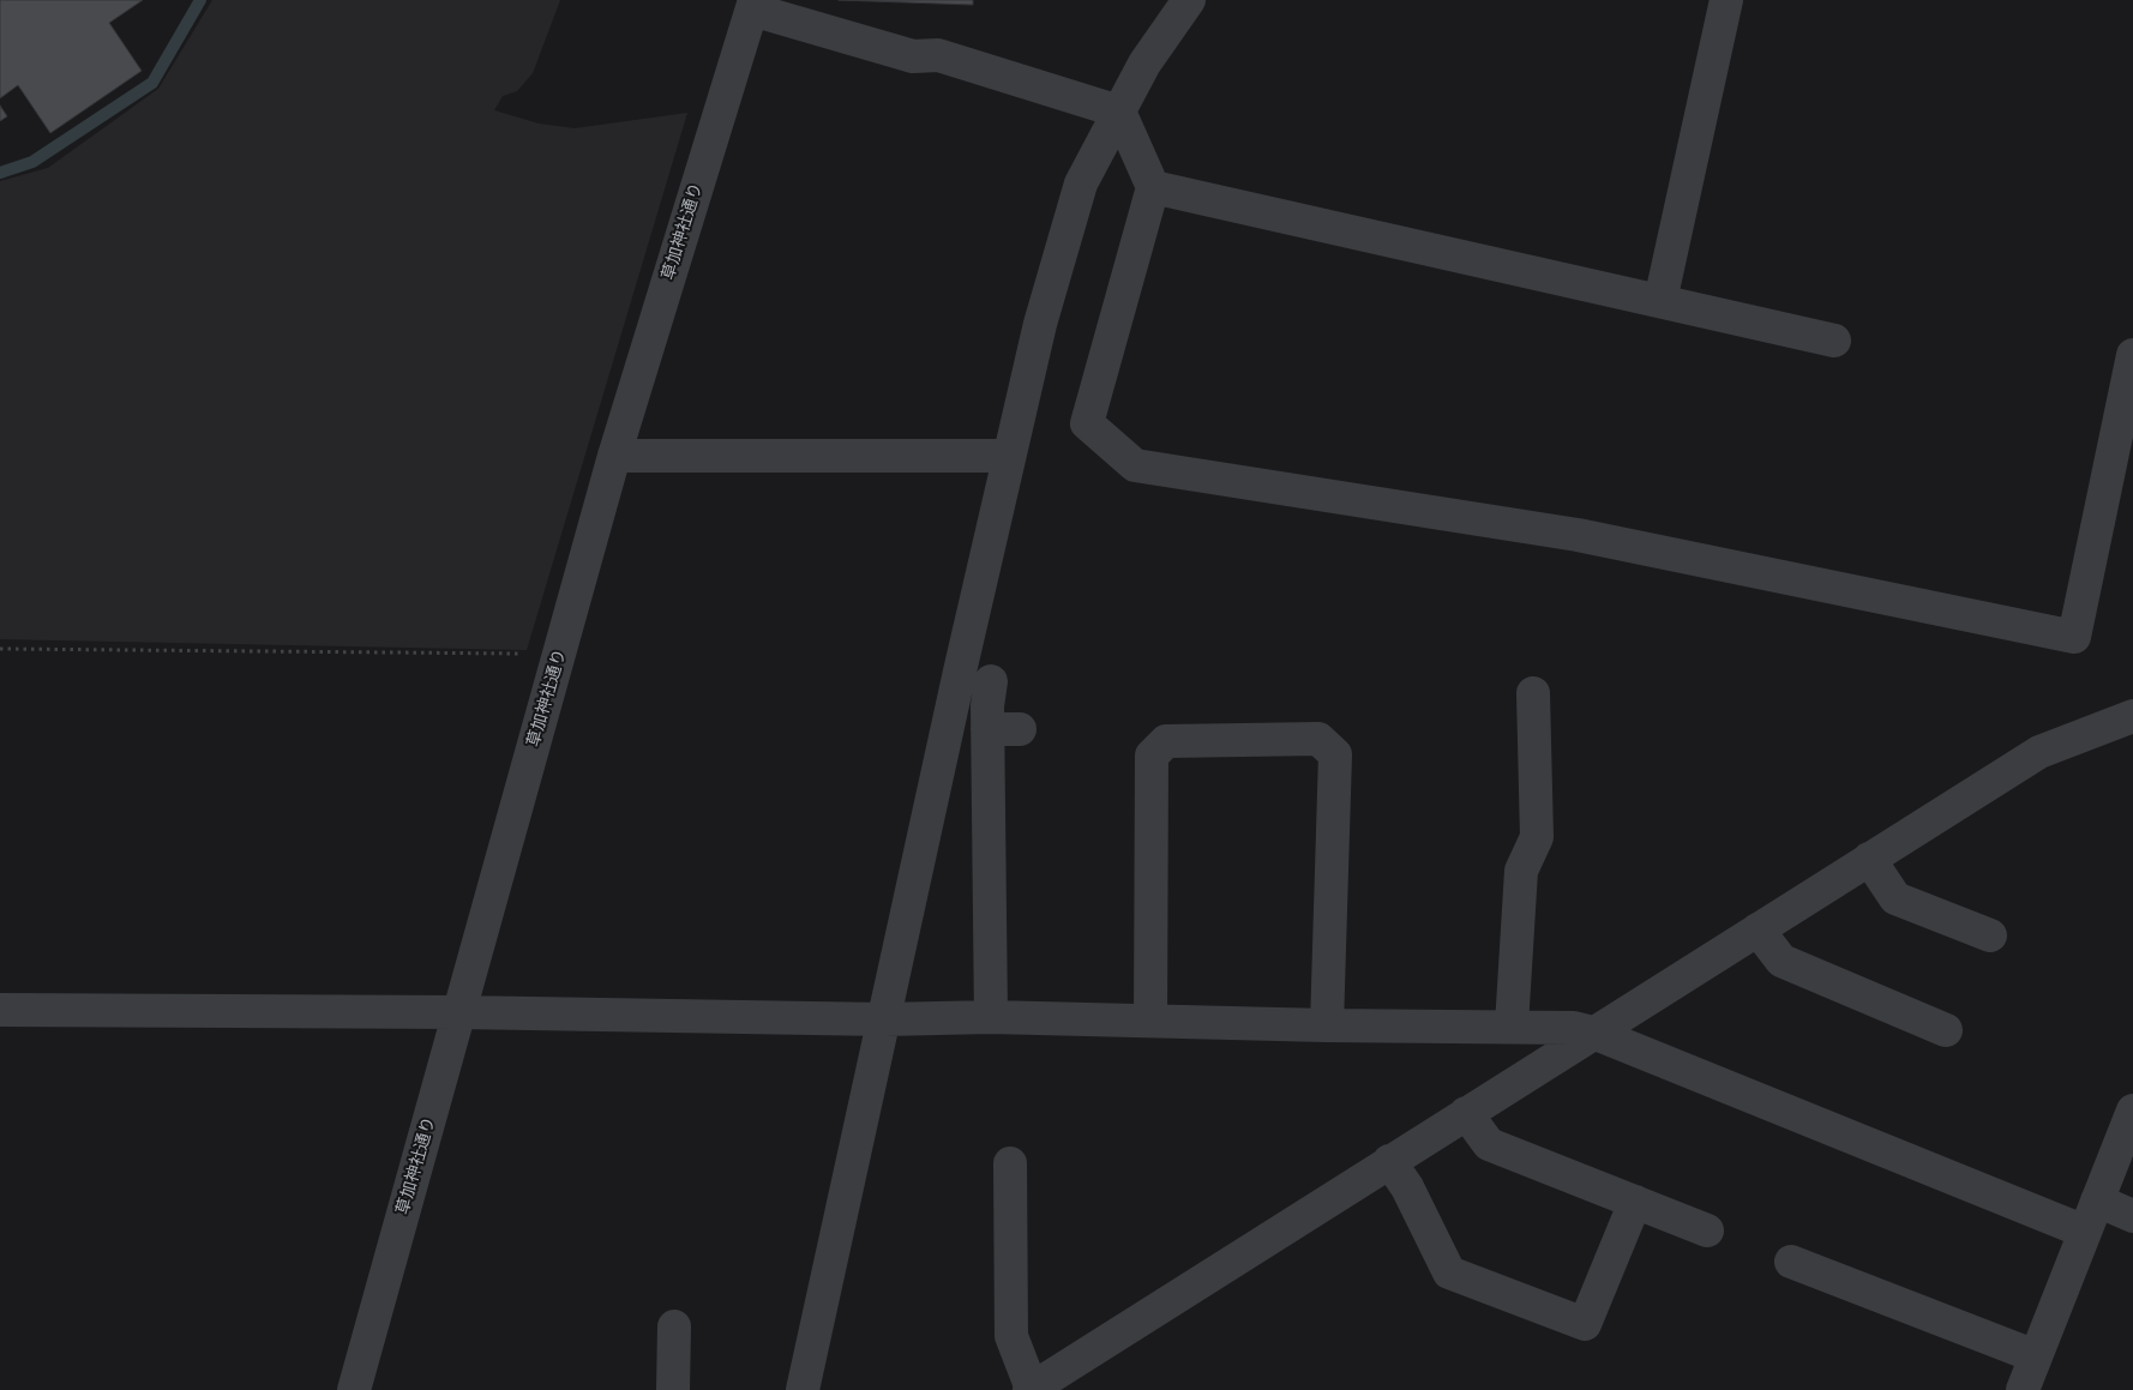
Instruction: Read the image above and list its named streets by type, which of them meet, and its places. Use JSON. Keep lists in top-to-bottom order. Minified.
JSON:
{"streets":{"street":["草加神社通り"]}}
